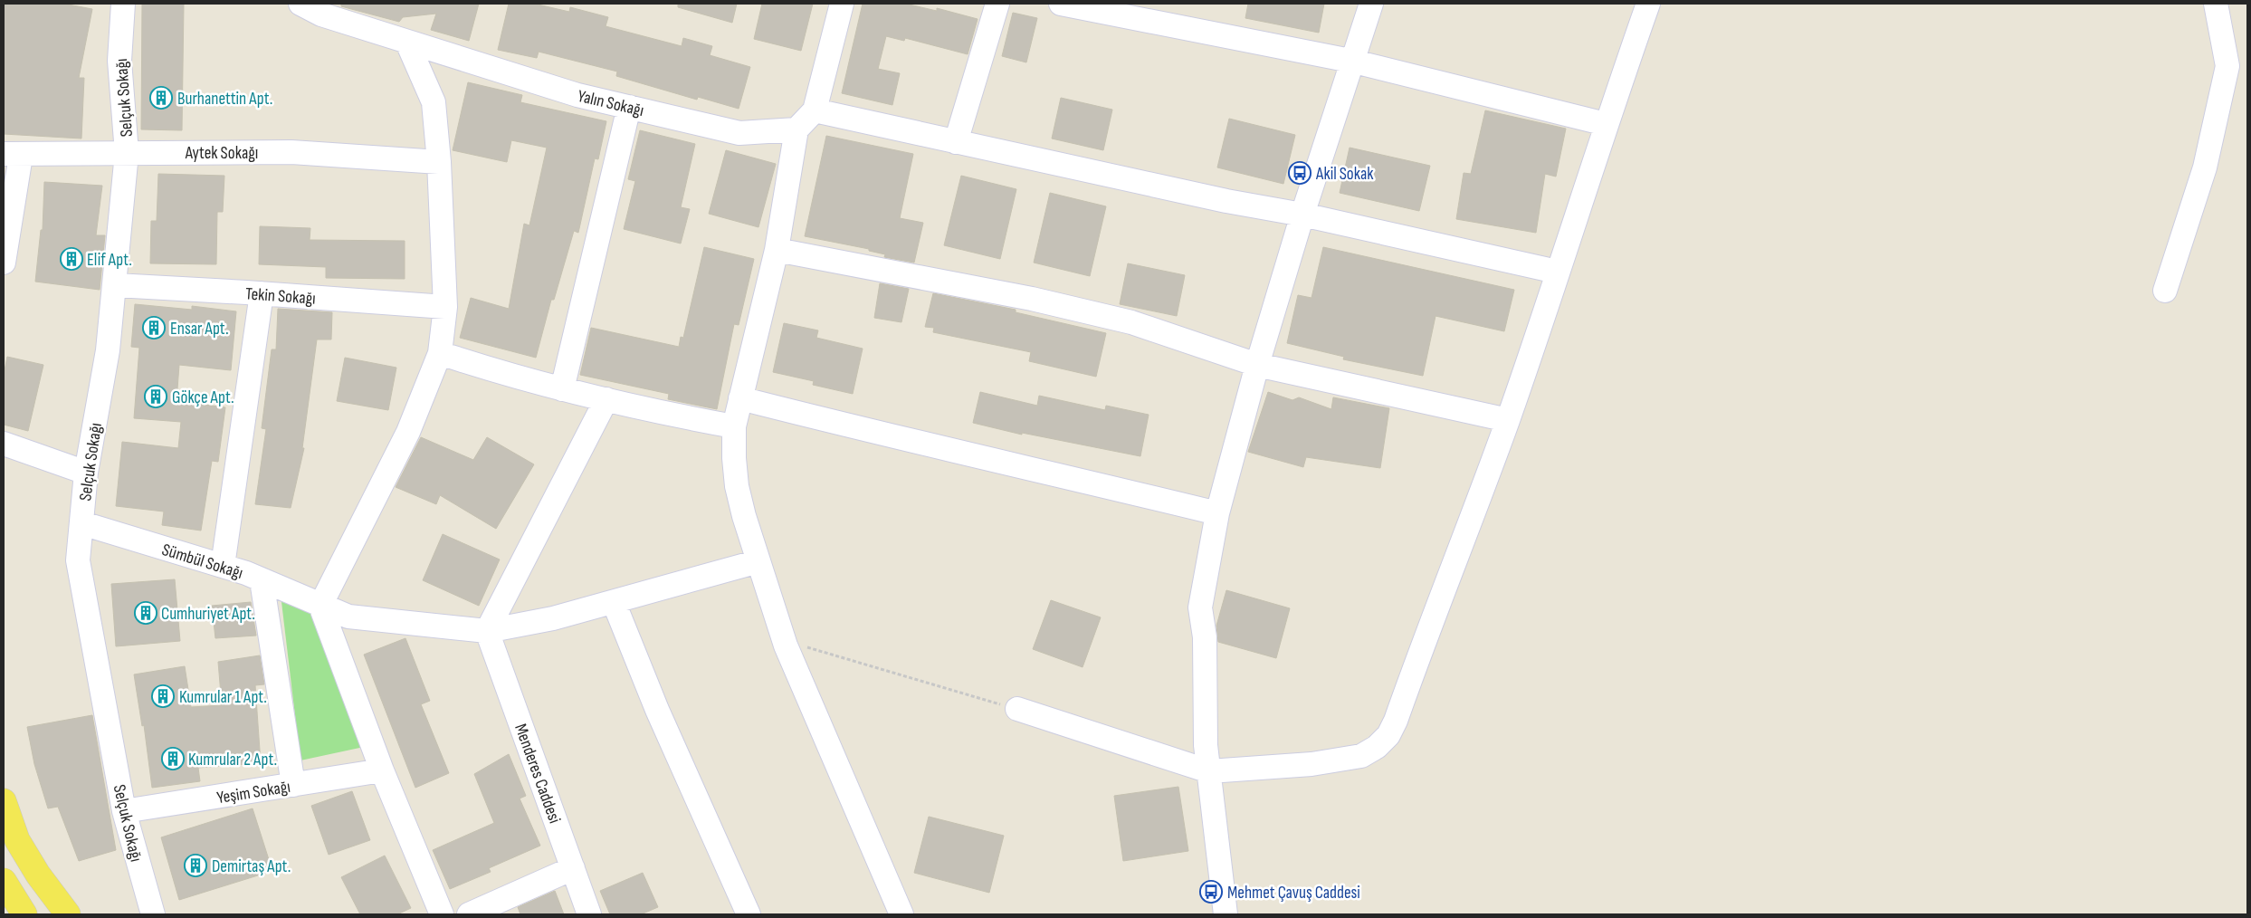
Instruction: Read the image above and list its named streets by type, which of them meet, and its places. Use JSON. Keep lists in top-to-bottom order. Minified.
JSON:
{"streets":{"street":["Selçuk Sokağı","Yalın Sokağı","Aytek Sokağı","Tekin Sokağı","Sümbül Sokağı","Menderes Caddesi","Yeşim Sokağı"]},"crossings":[["Selçuk Sokağı","Aytek Sokağı"],["Selçuk Sokağı","Tekin Sokağı"],["Selçuk Sokağı","Sümbül Sokağı"],["Selçuk Sokağı","Yeşim Sokağı"],["Sümbül Sokağı","Menderes Caddesi"]],"places":{"building":["Burhanettin Apt.","Elif Apt.","Ensar Apt.","Gökçe Apt.","Cumhuriyet Apt.","Kumrular 1 Apt.","Kumrular 2 Apt.","Demirtaş Apt."],"bus stop":["Akil Sokak","Mehmet Çavuş Caddesi"]}}
